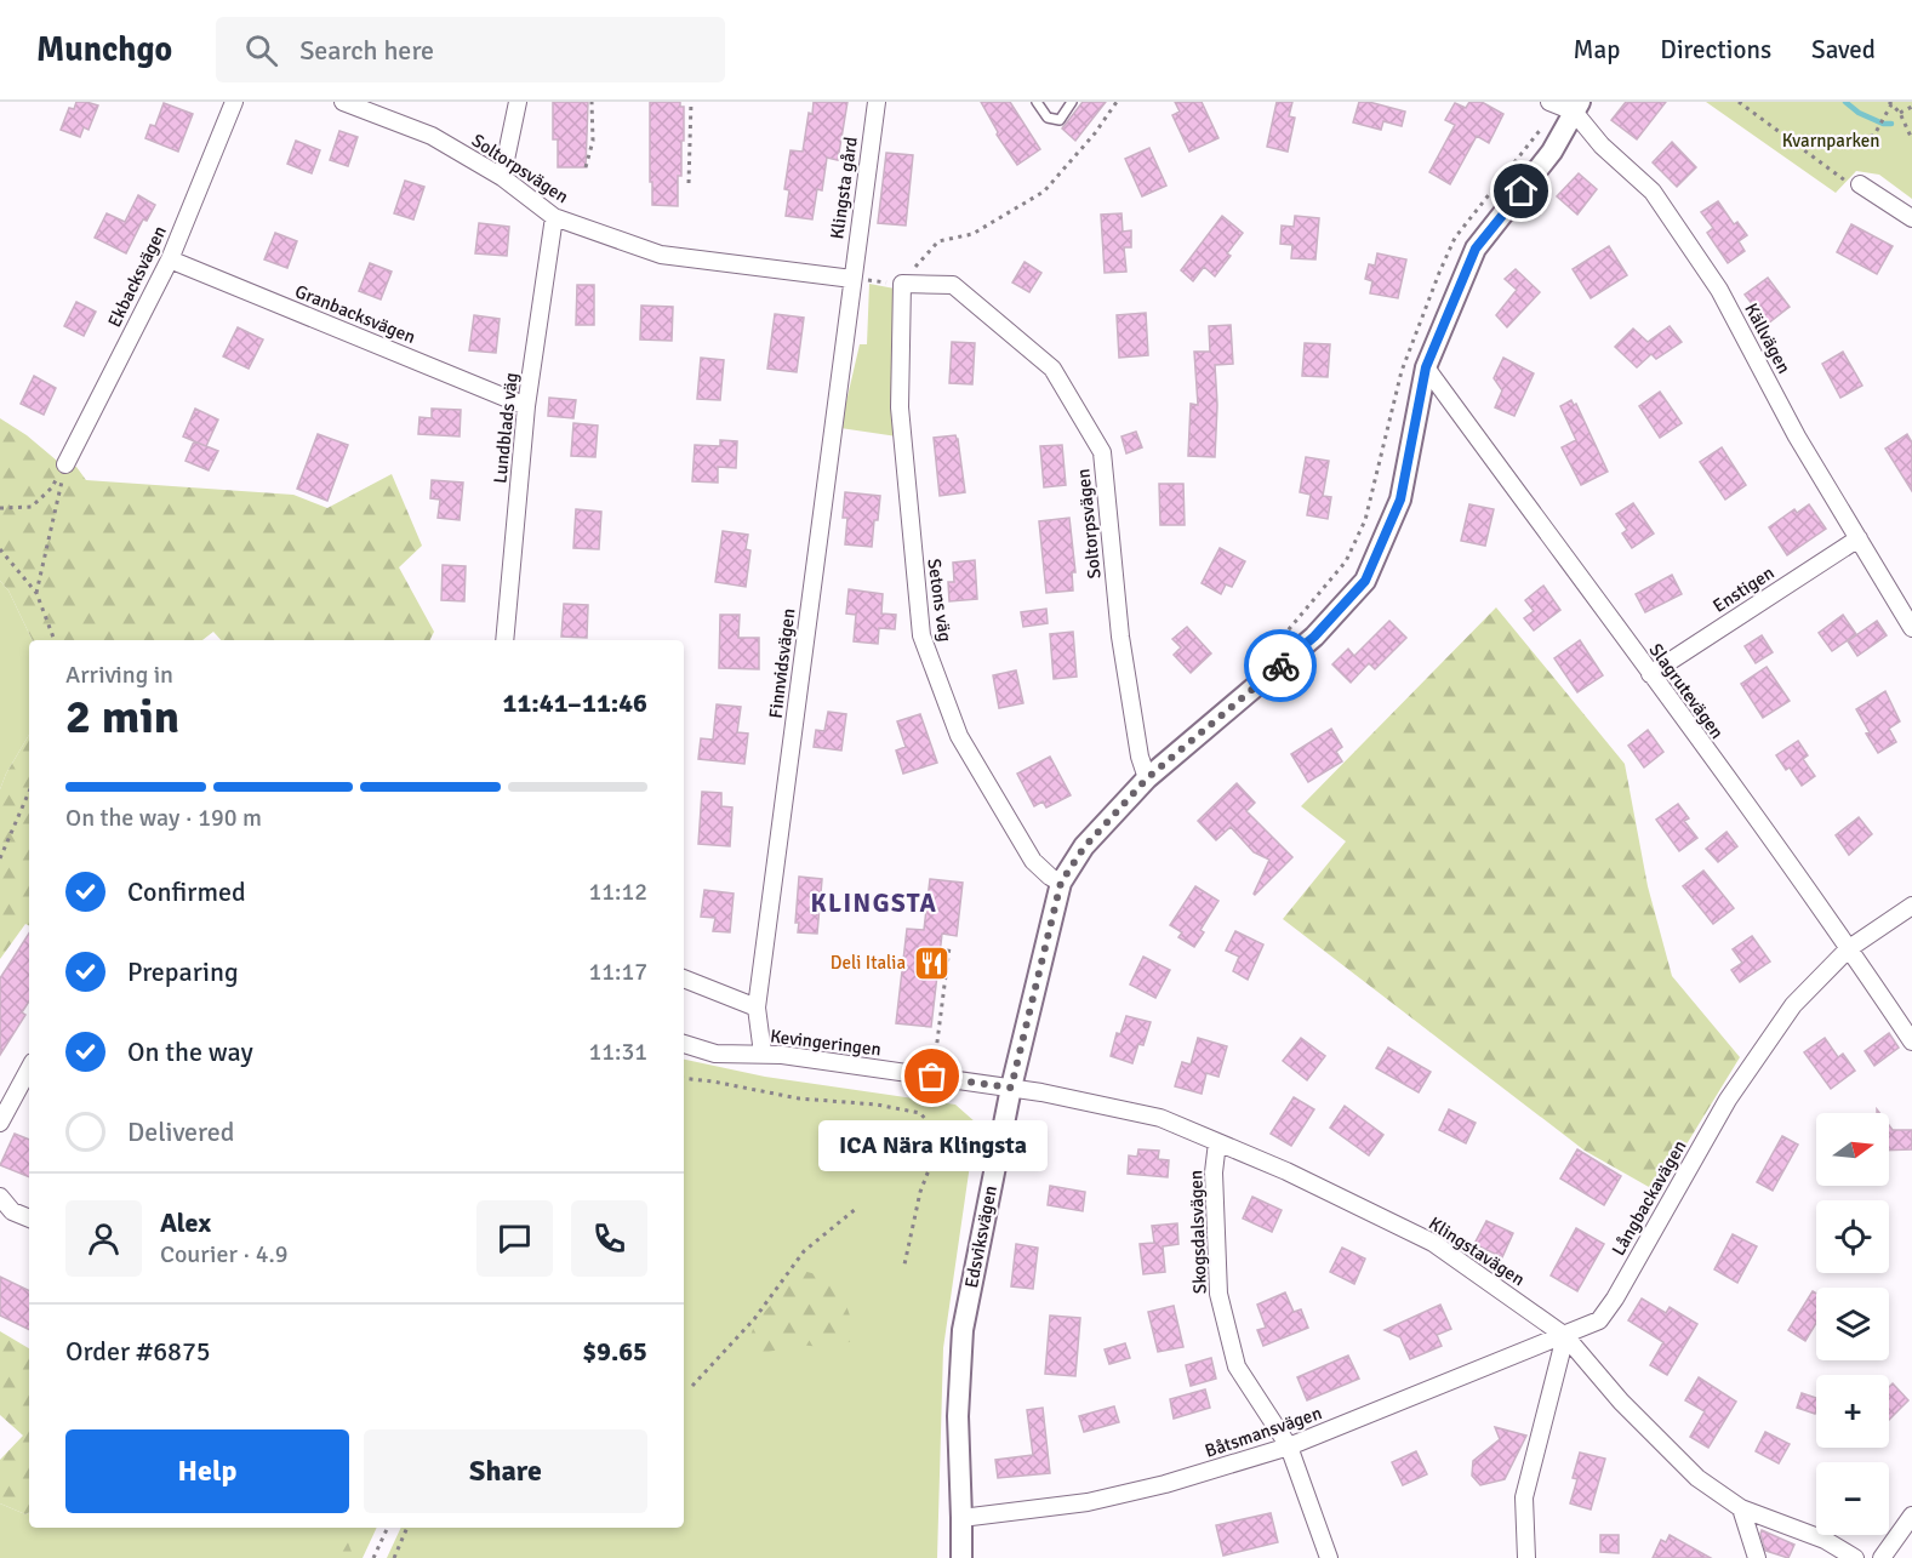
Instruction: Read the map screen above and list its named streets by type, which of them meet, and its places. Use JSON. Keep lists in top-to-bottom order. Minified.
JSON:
{"streets":{"street":["Soltorpsvägen","Klingsta gård","Ekbacksvägen","Granbacksvägen","Källvägen","Lundblads väg","Enstigen","Setons väg","Finnvidsvägen","Slagrutevägen","Kevingeringen","Långbackavägen","Skogsdalsvägen","Edsviksvägen","Klingstavägen","Båtsmansvägen"]},"crossings":[["Soltorpsvägen","Klingsta gård"],["Soltorpsvägen","Lundblads väg"],["Soltorpsvägen","Setons väg"],["Soltorpsvägen","Finnvidsvägen"],["Soltorpsvägen","Edsviksvägen"],["Klingsta gård","Finnvidsvägen"],["Ekbacksvägen","Granbacksvägen"],["Granbacksvägen","Lundblads väg"],["Källvägen","Enstigen"],["Källvägen","Edsviksvägen"],["Enstigen","Slagrutevägen"],["Setons väg","Edsviksvägen"],["Finnvidsvägen","Kevingeringen"],["Slagrutevägen","Långbackavägen"],["Slagrutevägen","Edsviksvägen"],["Kevingeringen","Edsviksvägen"],["Kevingeringen","Klingstavägen"],["Långbackavägen","Klingstavägen"],["Långbackavägen","Båtsmansvägen"],["Skogsdalsvägen","Klingstavägen"],["Skogsdalsvägen","Båtsmansvägen"],["Edsviksvägen","Klingstavägen"],["Edsviksvägen","Båtsmansvägen"],["Klingstavägen","Båtsmansvägen"]],"districts":["KLINGSTA"],"parks":["Kvarnparken"],"places":{"restaurant":["Deli Italia"],"other":["ICA Nära Klingsta"]},"north":"right","page":{"header":"Munchgo","search":"Search here","nav":["Map","Directions","Saved"],"heading":["2 min","Arriving in","11:41–11:46"],"panel":["Alex","Courier · 4.9","Order #6875","$9.65"],"bar":"On the way · 190 m","list":[["Confirmed","11:12"],["Preparing","11:17"],["On the way","11:31"],"Delivered"],"map_buttons":["+","−"],"bubble":"ICA Nära Klingsta","buttons":["Help","Share"]}}
